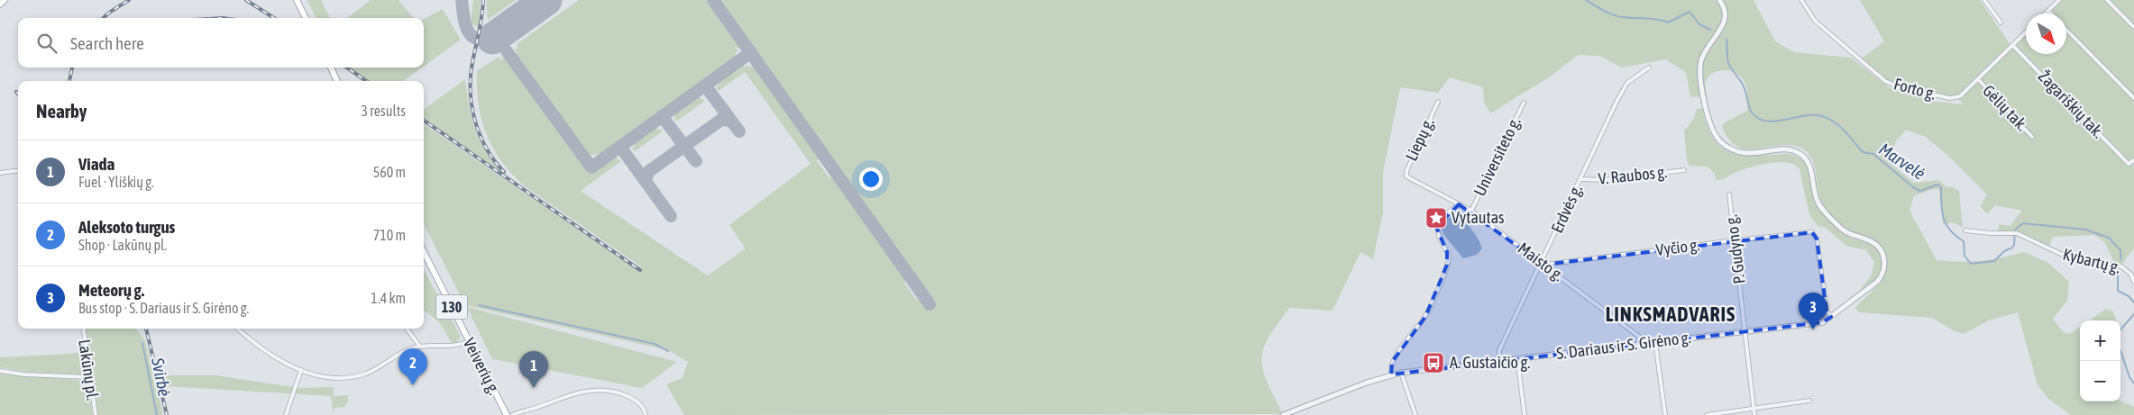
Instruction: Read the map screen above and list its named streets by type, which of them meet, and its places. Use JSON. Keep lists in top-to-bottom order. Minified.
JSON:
{"streets":{"main road":["130","Veiverių g."],"street":["Forto g.","Žagariškių tak.","Gėlių tak.","Liepų g.","Universiteto g.","V. Raubos g.","Erdvės g.","Vyčio g.","P. Gudyno g.","Kybartų g.","Maisto g.","S. Dariaus ir S. Girėno g.","Lakūnų pl."]},"crossings":[["Forto g.","Žagariškių tak."],["Forto g.","Gėlių tak."],["Liepų g.","Maisto g."],["Universiteto g.","Maisto g."],["Universiteto g.","S. Dariaus ir S. Girėno g."],["V. Raubos g.","Erdvės g."],["Erdvės g.","Vyčio g."],["Erdvės g.","Maisto g."],["Erdvės g.","S. Dariaus ir S. Girėno g."],["Vyčio g.","P. Gudyno g."],["Vyčio g.","Maisto g."],["Vyčio g.","S. Dariaus ir S. Girėno g."],["P. Gudyno g.","S. Dariaus ir S. Girėno g."],["Maisto g.","S. Dariaus ir S. Girėno g."]],"districts":["LINKSMADVARIS"],"water":["Marvelė","Svirbė"],"places":{"place":["Vytautas"],"bus stop":["A. Gustaičio g."]},"north":"bottom right","page":{"search":"Search here","heading":["Nearby","3 results"],"list":[{"mark":"1","name":"Viada","note":"Fuel · Yliškių g.","value":"560 m"},{"mark":"2","name":"Aleksoto turgus","note":"Shop · Lakūnų pl.","value":"710 m"},{"mark":"3","name":"Meteorų g.","note":"Bus stop · S. Dariaus ir S. Girėno g.","value":"1.4 km"}],"pins":["3","2","1"],"map_buttons":["+","−"]}}
